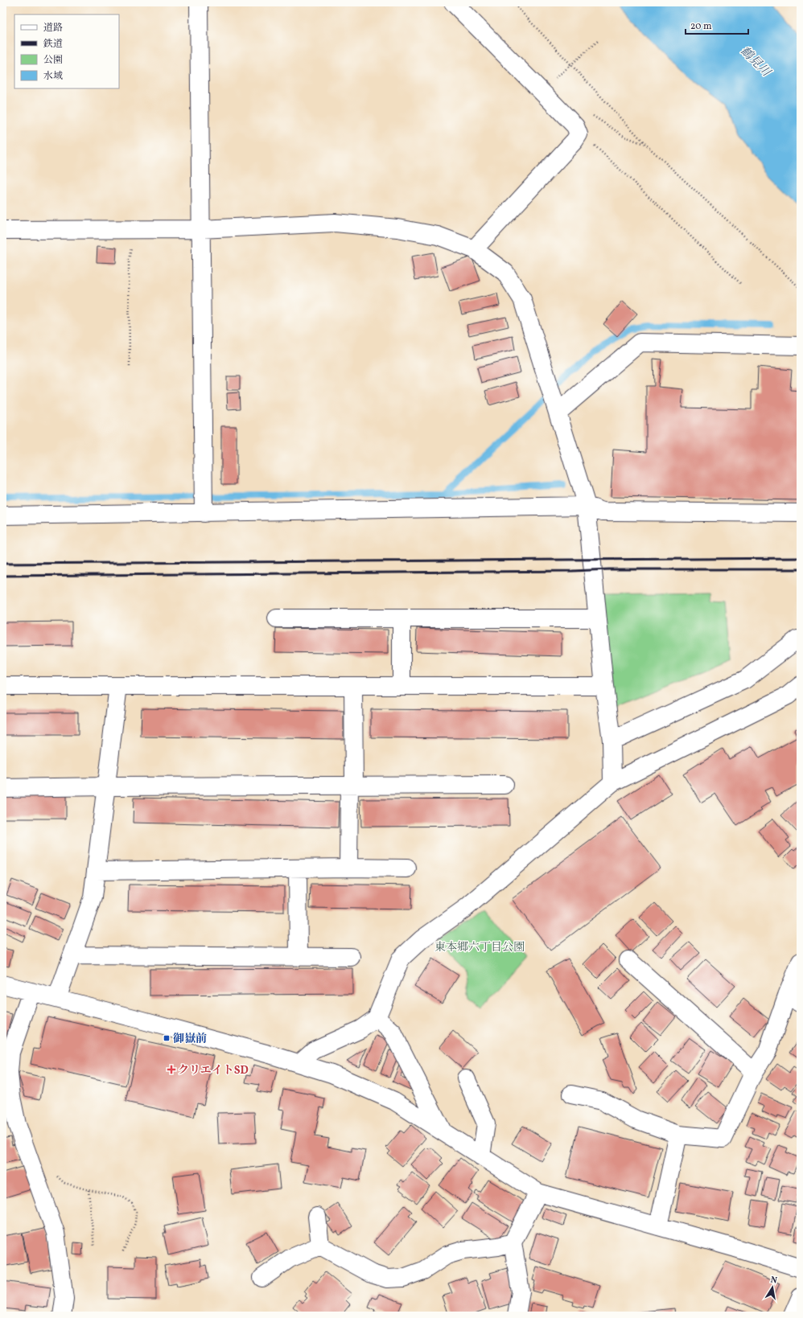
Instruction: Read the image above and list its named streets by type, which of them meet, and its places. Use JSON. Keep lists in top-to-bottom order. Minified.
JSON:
{"water":["鶴見川"],"parks":["東本郷六丁目公園"],"places":{"transit":["御嶽前"],"health":["クリエイトSD"]},"legend":["道路","鉄道","公園","水域"],"scale_bar":"20 m","north":"top"}
